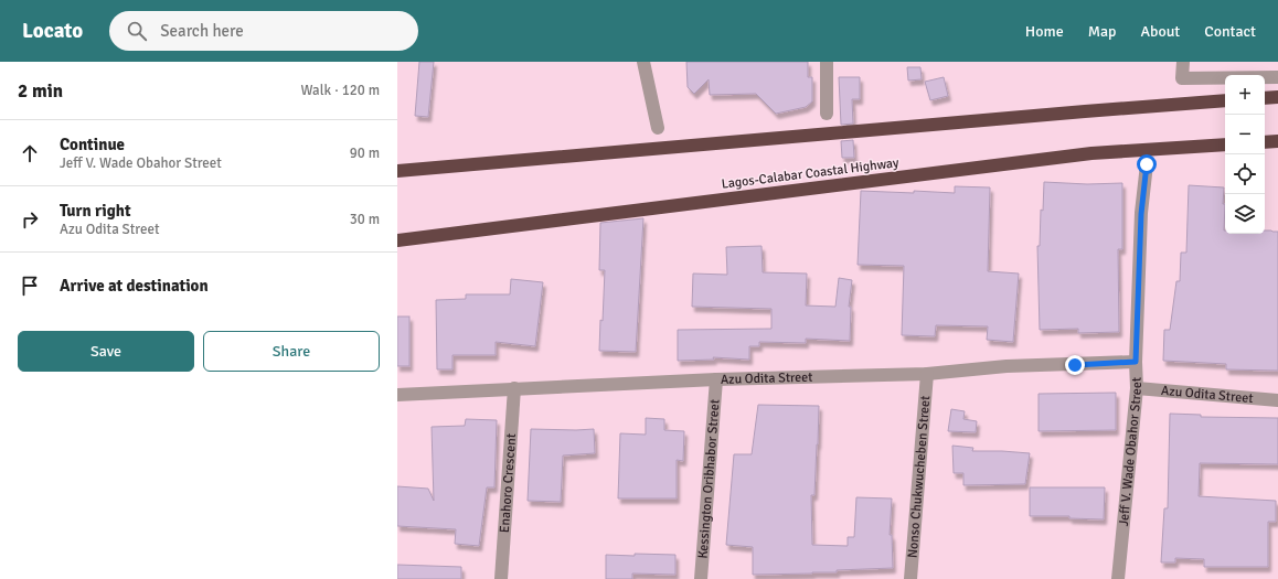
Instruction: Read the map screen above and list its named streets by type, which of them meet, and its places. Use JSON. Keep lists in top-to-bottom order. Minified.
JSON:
{"streets":{"highway":["Lagos-Calabar Coastal Highway"],"street":["Azu Odita Street","Jeff V. Wade Obahor Street","Nonso Chukwucheben Street","Kessington Oribhabor Street","Enahoro Crescent"]},"crossings":[["Azu Odita Street","Jeff V. Wade Obahor Street"],["Azu Odita Street","Nonso Chukwucheben Street"],["Azu Odita Street","Kessington Oribhabor Street"],["Azu Odita Street","Enahoro Crescent"]],"page":{"header":"Locato","search":"Search here","nav":["Home","Map","About","Contact"],"heading":["2 min","Walk · 120 m"],"map_buttons":["+","−"],"list":[["Continue","Jeff V. Wade Obahor Street","90 m"],["Turn right","Azu Odita Street","30 m"],"Arrive at destination"],"buttons":["Save","Share"]}}
